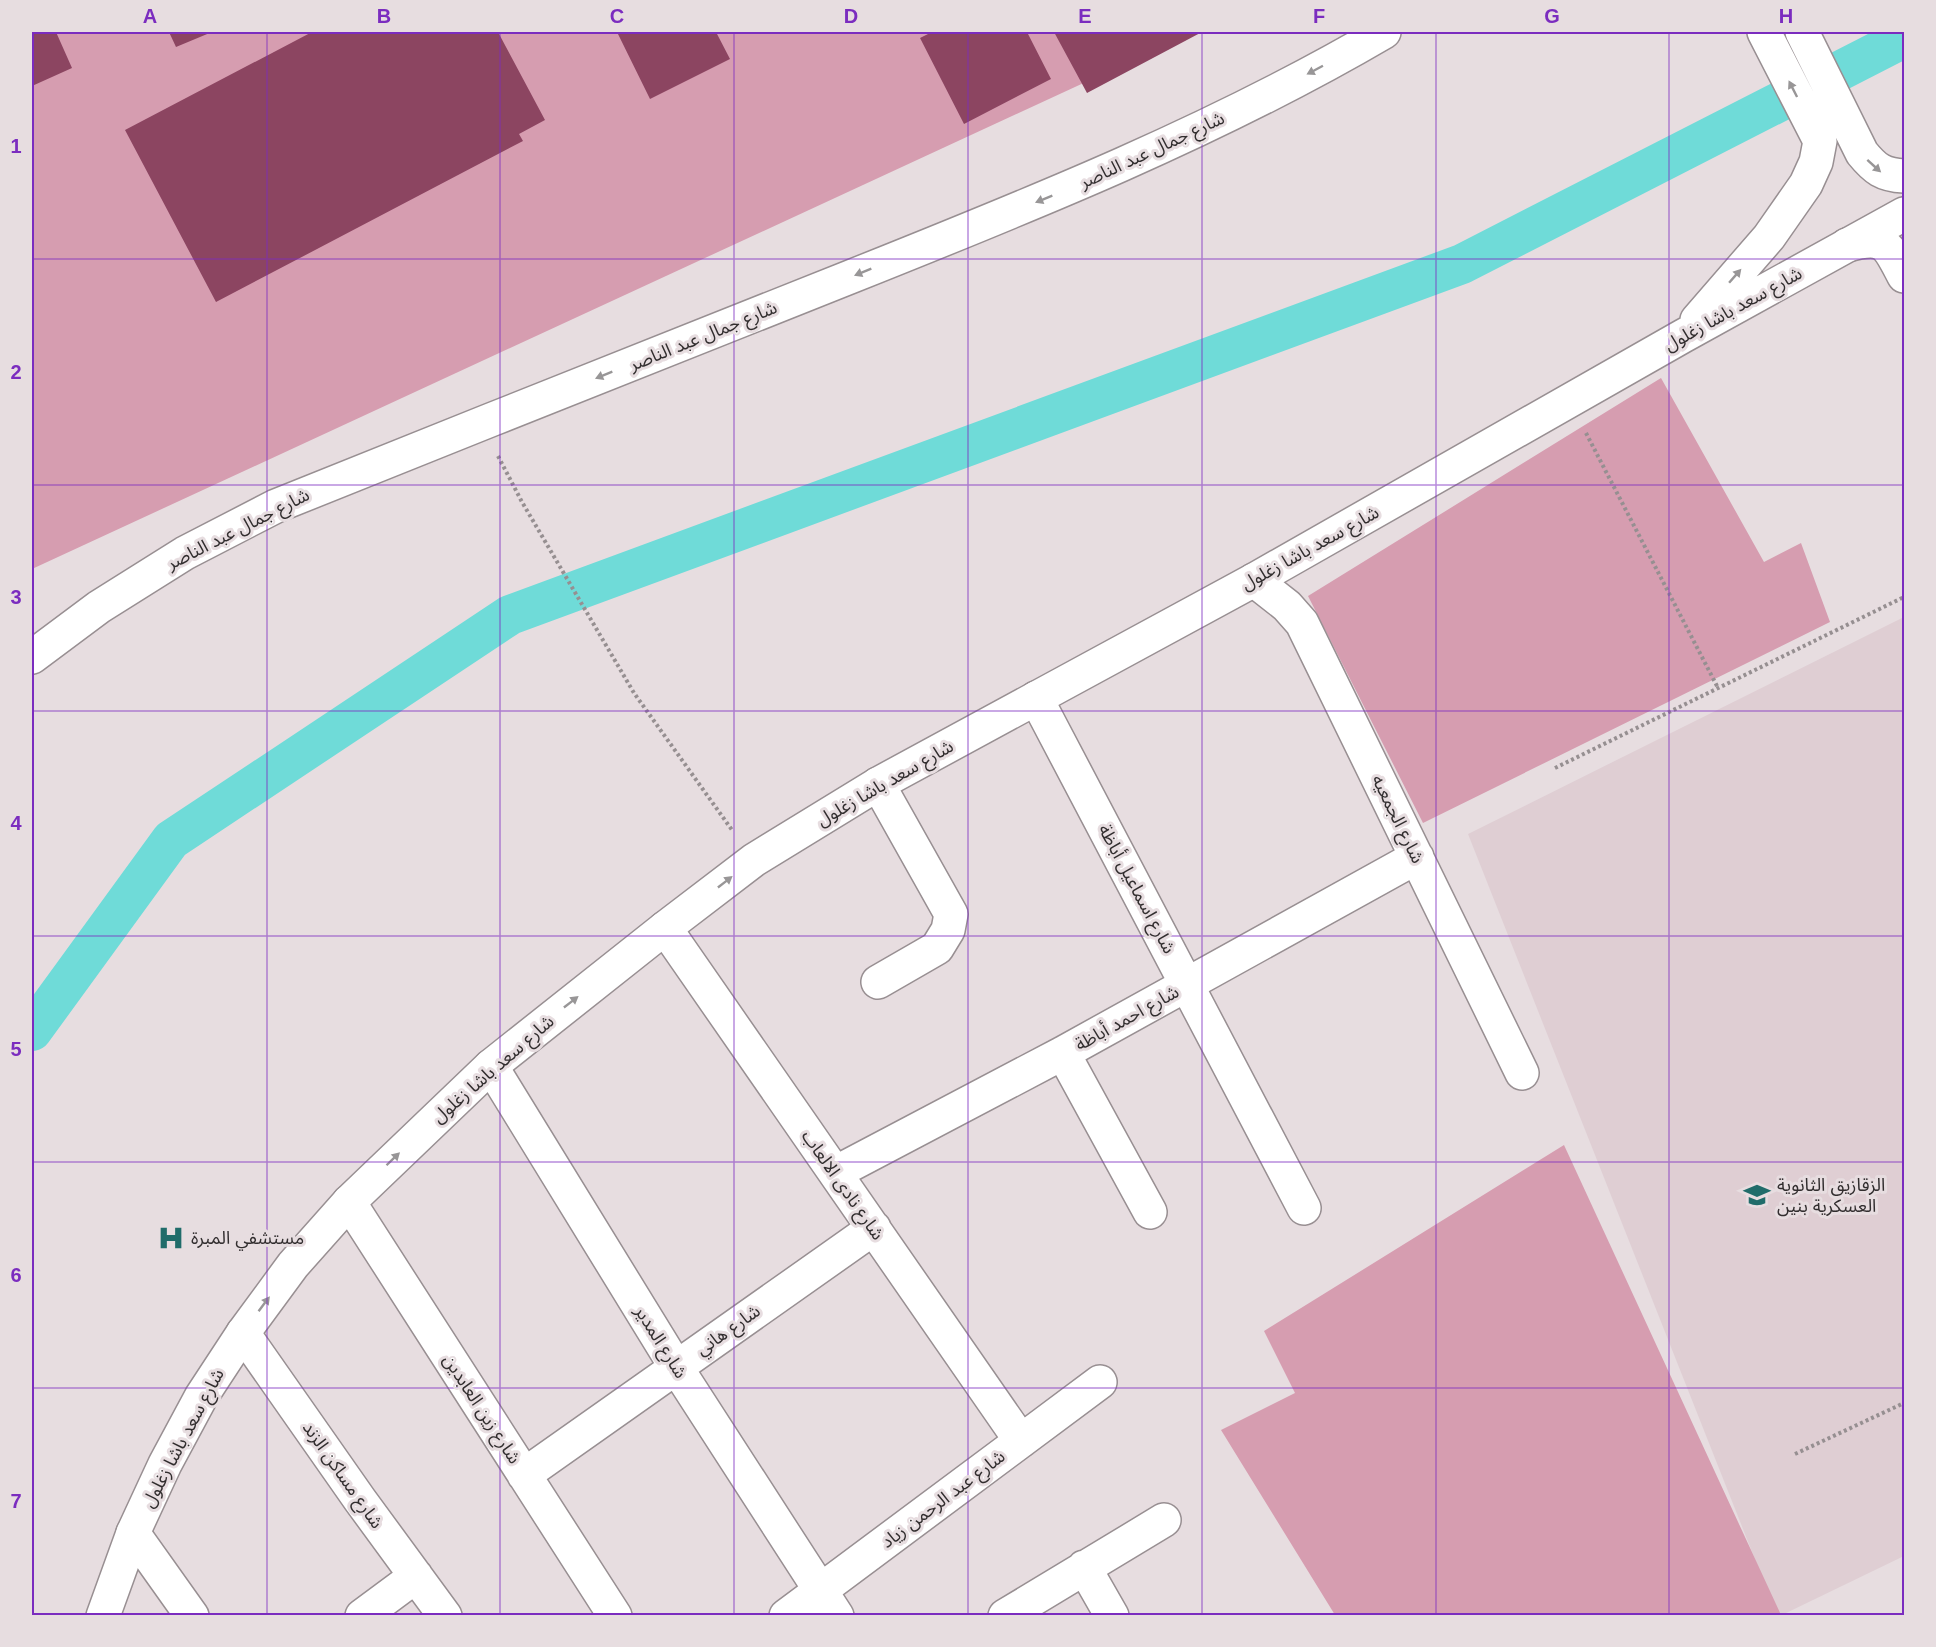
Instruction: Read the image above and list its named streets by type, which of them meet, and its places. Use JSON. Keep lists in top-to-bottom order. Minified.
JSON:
{"streets":{"main road":["شارع جمال عبد الناصر","شارع سعد باشا زغلول","شارع الجمعيه","شارع اسماعيل أباظة","شارع احمد أباظة","شارع نادى الالعاب","شارع هاني","شارع المدير","شارع زين العابدين","شارع مساكن الزند","شارع عبد الرحمن زياد"]},"crossings":[["شارع سعد باشا زغلول","شارع الجمعيه"],["شارع سعد باشا زغلول","شارع اسماعيل أباظة"],["شارع سعد باشا زغلول","شارع نادى الالعاب"],["شارع سعد باشا زغلول","شارع المدير"],["شارع سعد باشا زغلول","شارع زين العابدين"],["شارع سعد باشا زغلول","شارع مساكن الزند"],["شارع الجمعيه","شارع احمد أباظة"],["شارع اسماعيل أباظة","شارع احمد أباظة"],["شارع احمد أباظة","شارع نادى الالعاب"],["شارع نادى الالعاب","شارع هاني"],["شارع نادى الالعاب","شارع عبد الرحمن زياد"],["شارع هاني","شارع المدير"],["شارع هاني","شارع زين العابدين"],["شارع المدير","شارع عبد الرحمن زياد"]],"one_way":["شارع جمال عبد الناصر"],"places":{"school or university":["الزقازيق الثانوية العسكرية بنين"],"hospital":["مستشفي المبرة"]},"grid":{"columns":["A","B","C","D","E","F","G","H"],"rows":["1","2","3","4","5","6","7"]}}
